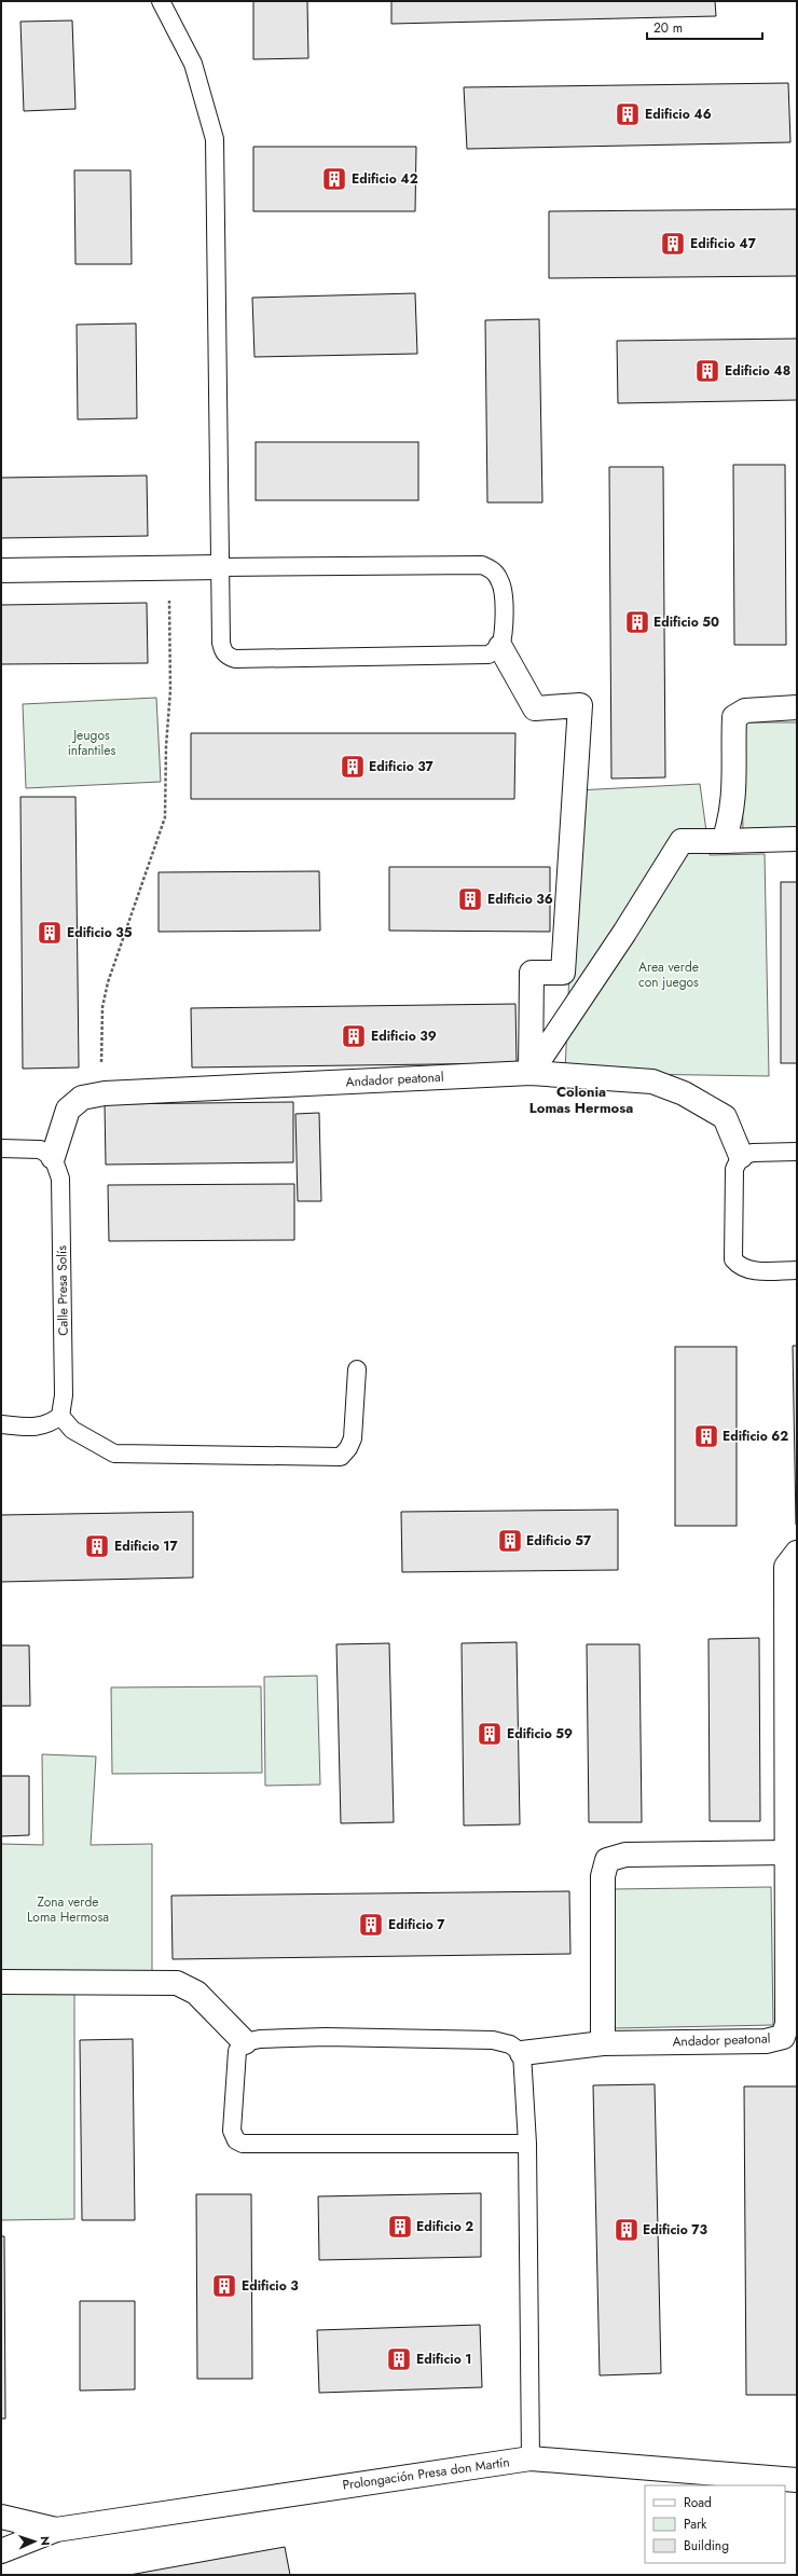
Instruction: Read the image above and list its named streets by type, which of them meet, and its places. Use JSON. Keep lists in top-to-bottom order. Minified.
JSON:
{"streets":{"street":["Andador peatonal","Prolongación Presa don Martín"],"lane":["Calle Presa Solís"]},"crossings":[["Andador peatonal","Calle Presa Solís"]],"districts":["Colonia Lomas Hermosa"],"parks":["Jeugos infantiles","Area verde con juegos","Zona verde Loma Hermosa"],"places":{"building":["Edificio 46","Edificio 42","Edificio 47","Edificio 48","Edificio 50","Edificio 37","Edificio 36","Edificio 35","Edificio 39","Edificio 62","Edificio 57","Edificio 17","Edificio 59","Edificio 7","Edificio 2","Edificio 73","Edificio 3","Edificio 1"]},"legend":["Road","Park","Building"],"scale_bar":"20 m","north":"right"}
